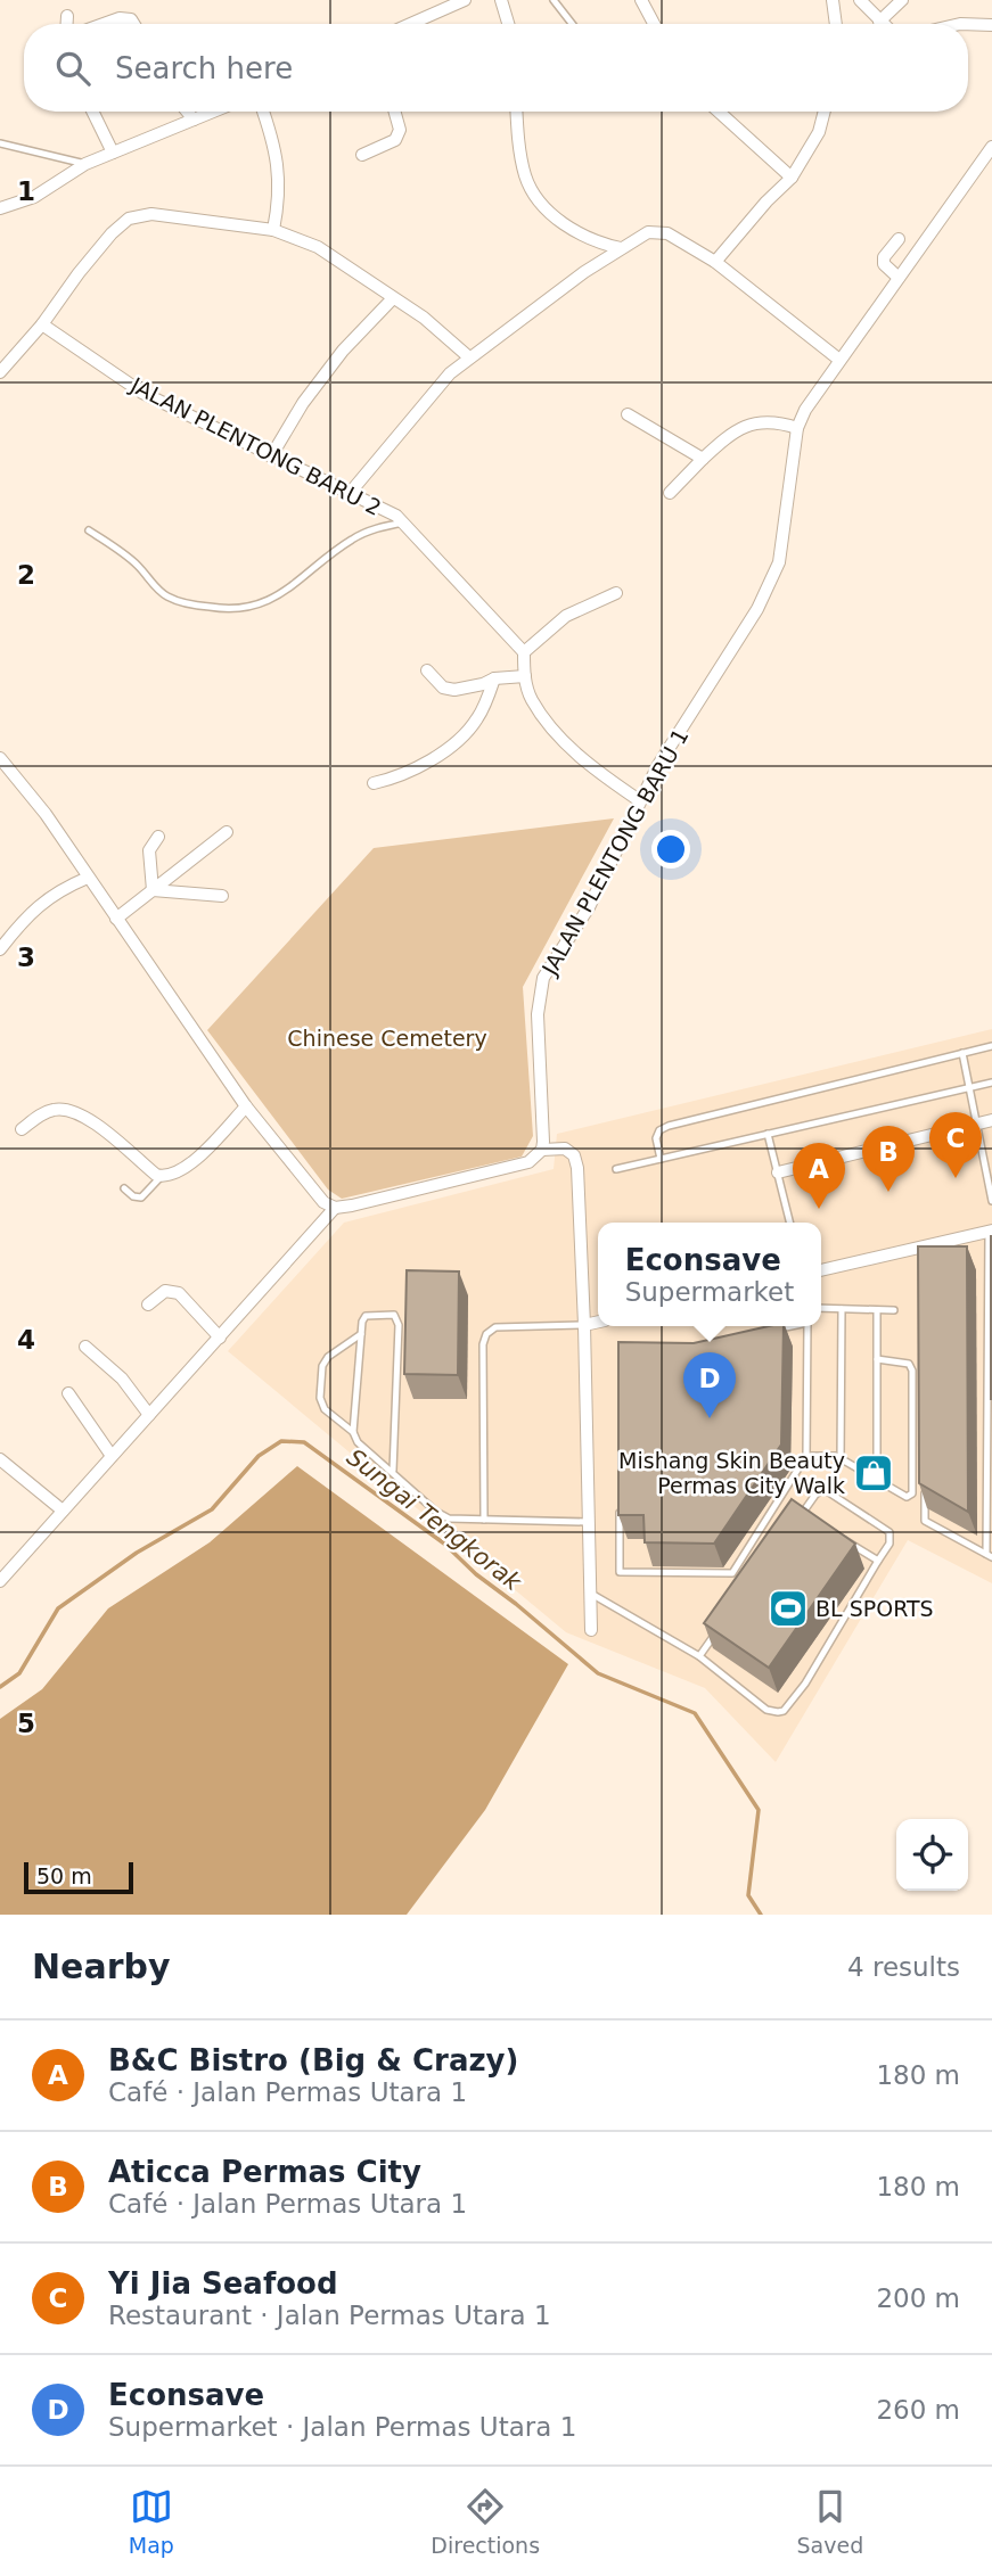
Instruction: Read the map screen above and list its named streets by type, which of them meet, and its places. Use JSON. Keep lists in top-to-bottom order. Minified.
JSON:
{"streets":{"street":["JALAN PLENTONG BARU 2","JALAN PLENTONG BARU 1"]},"water":["Sungai Tengkorak"],"parks":["Chinese Cemetery"],"places":{"shop":["Mishang Skin Beauty Permas City Walk"],"sports":["BL SPORTS"]},"scale_bar":"50 m","page":{"search":"Search here","pins":["C","B","A","D"],"popup":["Econsave","Supermarket"],"scale":"50 m","heading":["Nearby","4 results"],"list":[{"mark":"A","name":"B&C Bistro (Big & Crazy)","note":"Café · Jalan Permas Utara 1","value":"180 m"},{"mark":"B","name":"Aticca Permas City","note":"Café · Jalan Permas Utara 1","value":"180 m"},{"mark":"C","name":"Yi Jia Seafood","note":"Restaurant · Jalan Permas Utara 1","value":"200 m"},{"mark":"D","name":"Econsave","note":"Supermarket · Jalan Permas Utara 1","value":"260 m"}],"nav":["Map","Directions","Saved"]},"grid":{"rows":["1","2","3","4","5"]}}
